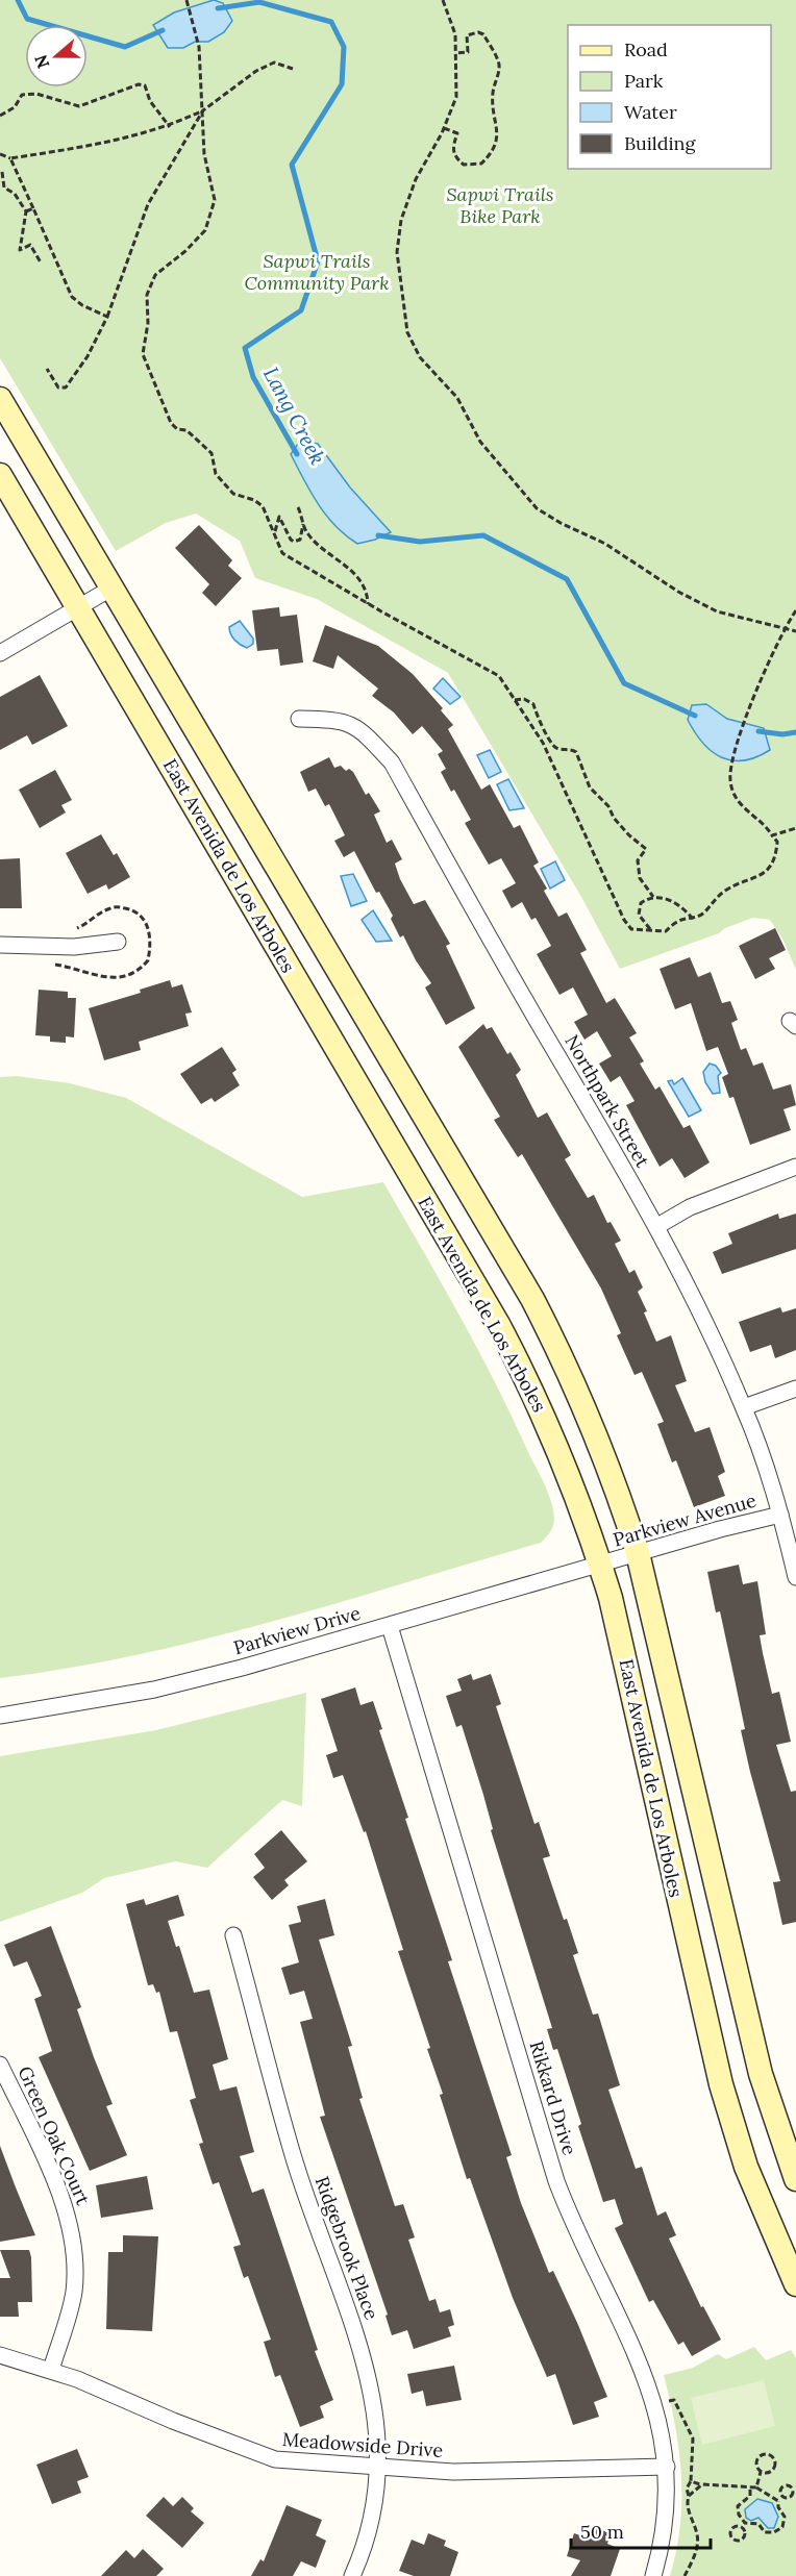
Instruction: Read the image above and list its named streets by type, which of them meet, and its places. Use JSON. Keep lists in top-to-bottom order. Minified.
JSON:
{"streets":{"main road":["East Avenida de Los Arboles"],"street":["Northpark Street","Parkview Avenue","Parkview Drive","Rikkard Drive","Green Oak Court","Ridgebrook Place","Meadowside Drive"]},"crossings":[["East Avenida de Los Arboles","Parkview Avenue"],["East Avenida de Los Arboles","Parkview Drive"],["Northpark Street","Parkview Avenue"],["Parkview Avenue","Parkview Drive"],["Parkview Drive","Rikkard Drive"],["Rikkard Drive","Meadowside Drive"],["Green Oak Court","Meadowside Drive"],["Ridgebrook Place","Meadowside Drive"]],"water":["Lang Creek"],"parks":["Sapwi Trails Bike Park","Sapwi Trails Community Park"],"legend":["Road","Park","Water","Building"],"scale_bar":"50 m","north":"left"}
